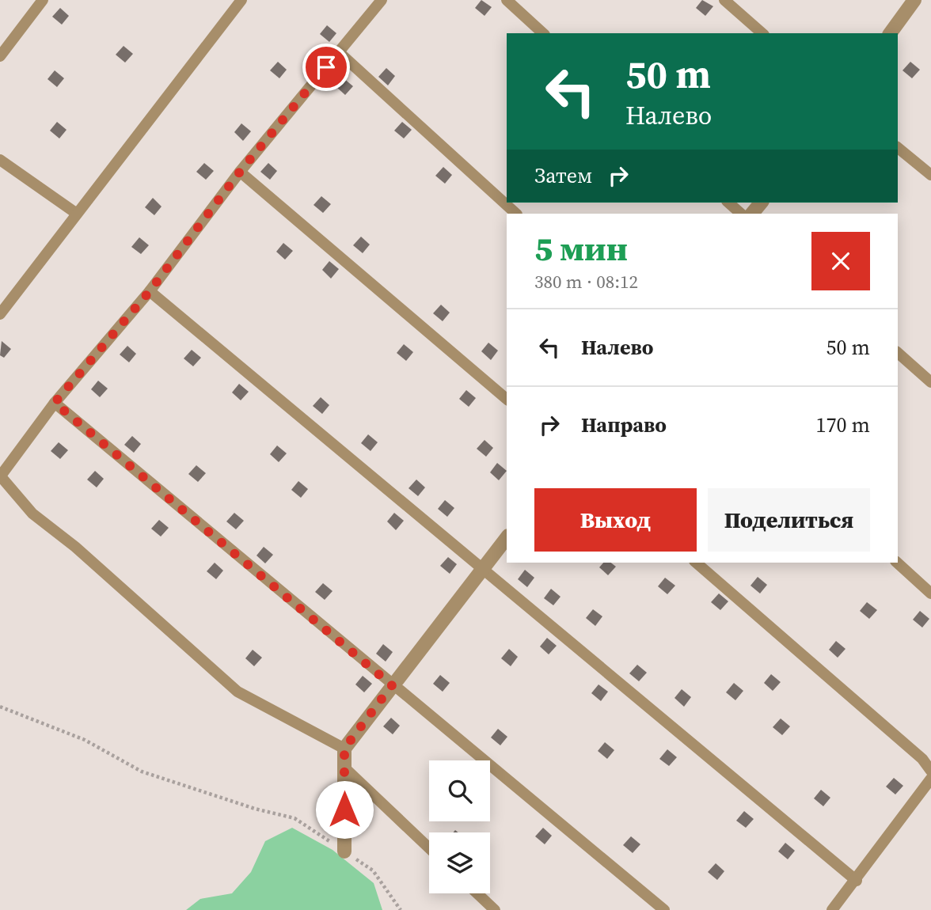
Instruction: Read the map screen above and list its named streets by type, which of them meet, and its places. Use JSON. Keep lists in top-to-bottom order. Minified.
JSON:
{"page":{"turn":["50 m","Налево"],"then":"Затем","heading":["5 мин","380 m · 08:12"],"list":[{"name":"Налево","value":"50 m"},{"name":"Направо","value":"170 m"}],"buttons":["Выход","Поделиться"]}}
